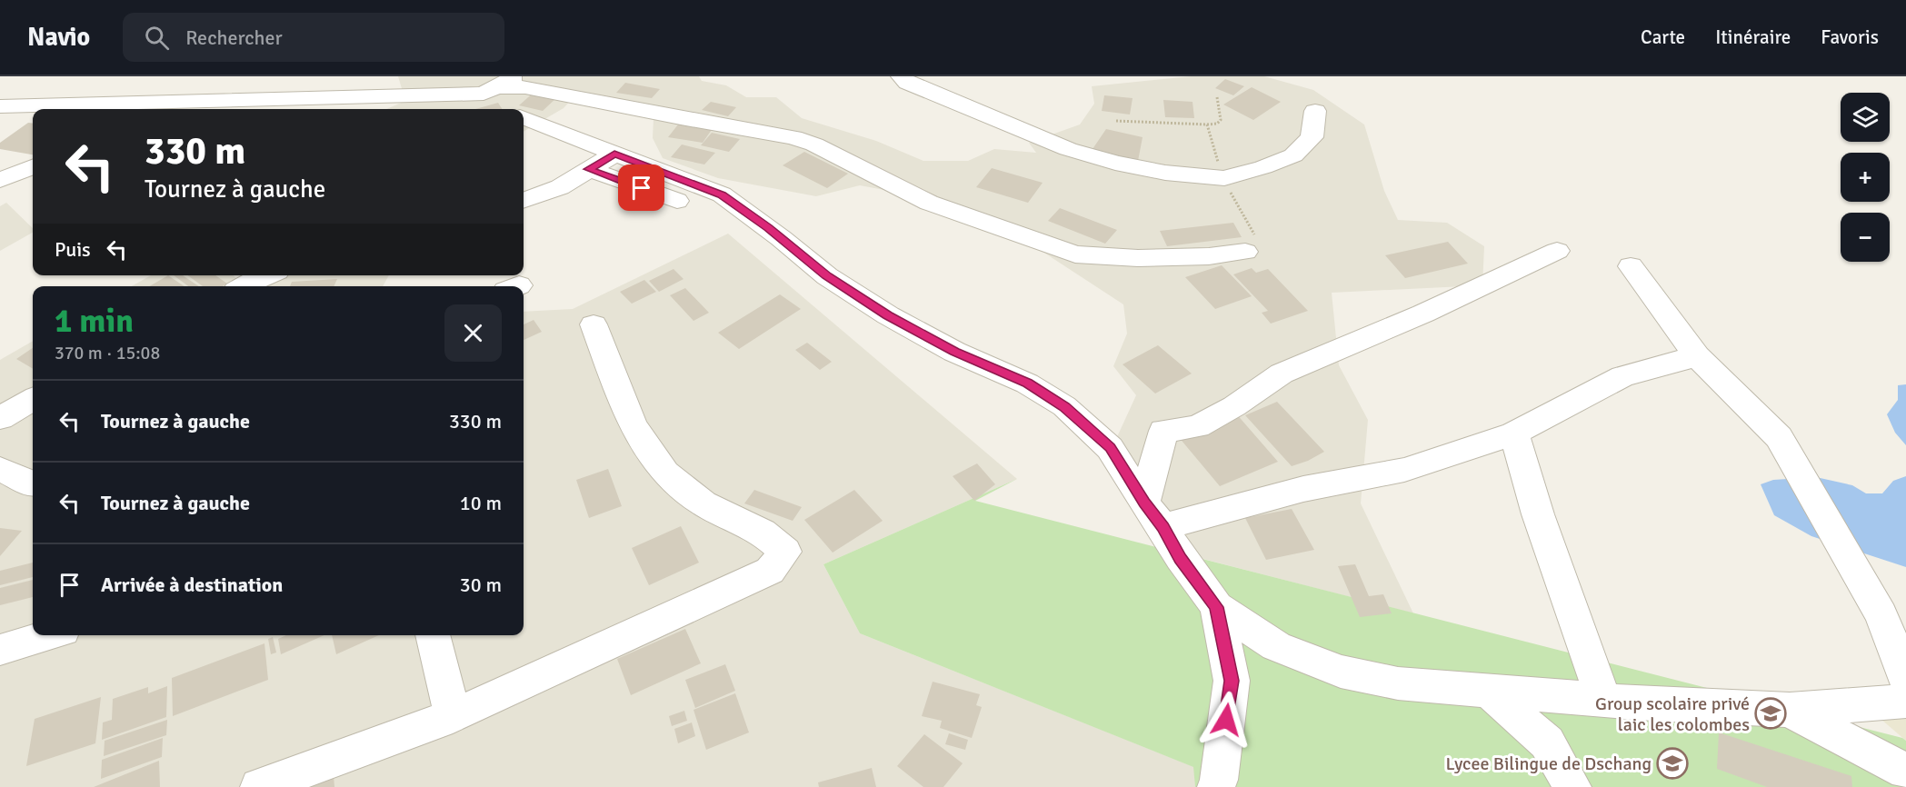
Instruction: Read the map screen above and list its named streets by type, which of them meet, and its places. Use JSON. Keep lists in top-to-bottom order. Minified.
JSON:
{"places":{"school or university":["Group scolaire privé laic les colombes","Lycee Bilingue de Dschang"]},"page":{"header":"Navio","search":"Rechercher","nav":["Carte","Itinéraire","Favoris"],"map_buttons":["+","−"],"turn":["330 m","Tournez à gauche"],"then":"Puis","heading":["1 min","370 m · 15:08"],"list":[{"name":"Tournez à gauche","value":"330 m"},{"name":"Tournez à gauche","value":"10 m"},{"name":"Arrivée à destination","value":"30 m"}]}}
